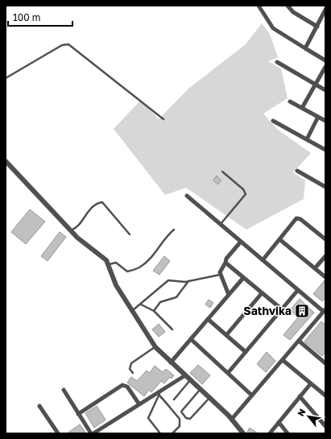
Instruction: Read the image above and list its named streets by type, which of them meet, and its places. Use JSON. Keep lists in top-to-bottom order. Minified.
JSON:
{"places":{"building":["Sathvika"]},"scale_bar":"100 m","north":"top left"}
